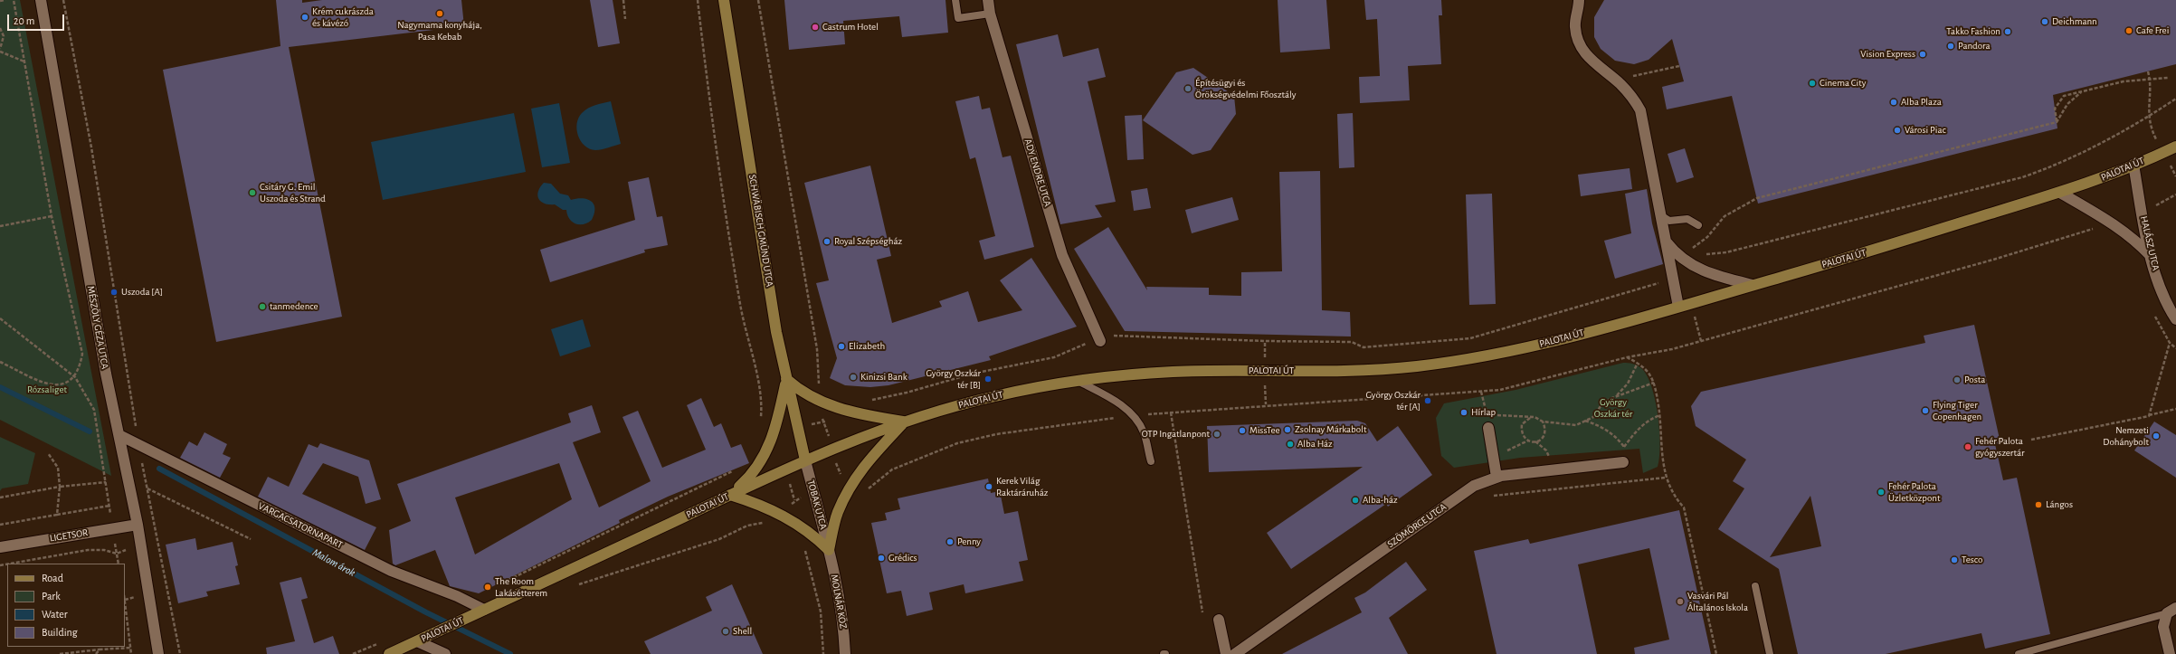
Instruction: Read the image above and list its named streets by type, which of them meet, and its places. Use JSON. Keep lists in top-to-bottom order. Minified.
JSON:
{"streets":{"main road":["PALOTAI ÚT","SCHWÄBISCH GMÜND UTCA"],"street":["ADY ENDRE UTCA","HALÁSZ UTCA","MÉSZÖLY GÉZA UTCA","TOBAK UTCA","VARGACSATORNAPART","SZÖMÖRCE UTCA","LIGETSOR","MOLNÁR KÖZ"]},"crossings":[["PALOTAI ÚT","SCHWÄBISCH GMÜND UTCA"],["PALOTAI ÚT","HALÁSZ UTCA"],["PALOTAI ÚT","TOBAK UTCA"],["PALOTAI ÚT","VARGACSATORNAPART"],["SCHWÄBISCH GMÜND UTCA","TOBAK UTCA"],["MÉSZÖLY GÉZA UTCA","VARGACSATORNAPART"],["MÉSZÖLY GÉZA UTCA","LIGETSOR"],["TOBAK UTCA","MOLNÁR KÖZ"]],"water":["Malom árok"],"parks":["Rózsaliget","György Oszkár tér"],"places":["Nagymama konyhája, Pasa Kebab","Krém cukrászda és kávézó","Deichmann","Castrum Hotel","Cafe Frei","Takko Fashion","Pandora","Vision Express","Cinema City","Építésügyi és Örökségvédelmi Főosztály","Alba Plaza","Városi Piac","Csitáry G. Emil Uszoda és Strand","Royal Szépségház","Uszoda [A]","tanmedence","Elizabeth","Kinizsi Bank","György Oszkár tér [B]","Posta","György Oszkár tér [A]","Flying Tiger Copenhagen","Hírlap","Zsolnay Márkabolt","MissTee","OTP Ingatlanpont","Nemzeti Dohánybolt","Alba Ház","Fehér Palota gyógyszertár","Kerek Világ Raktáráruház","Fehér Palota Üzletközpont","Alba-ház","Lángos","Penny","Grédics","Tesco","The Room Lakásétterem","Vasvári Pál Általános Iskola","Shell"],"legend":["Road","Park","Water","Building"],"scale_bar":"20 m"}
